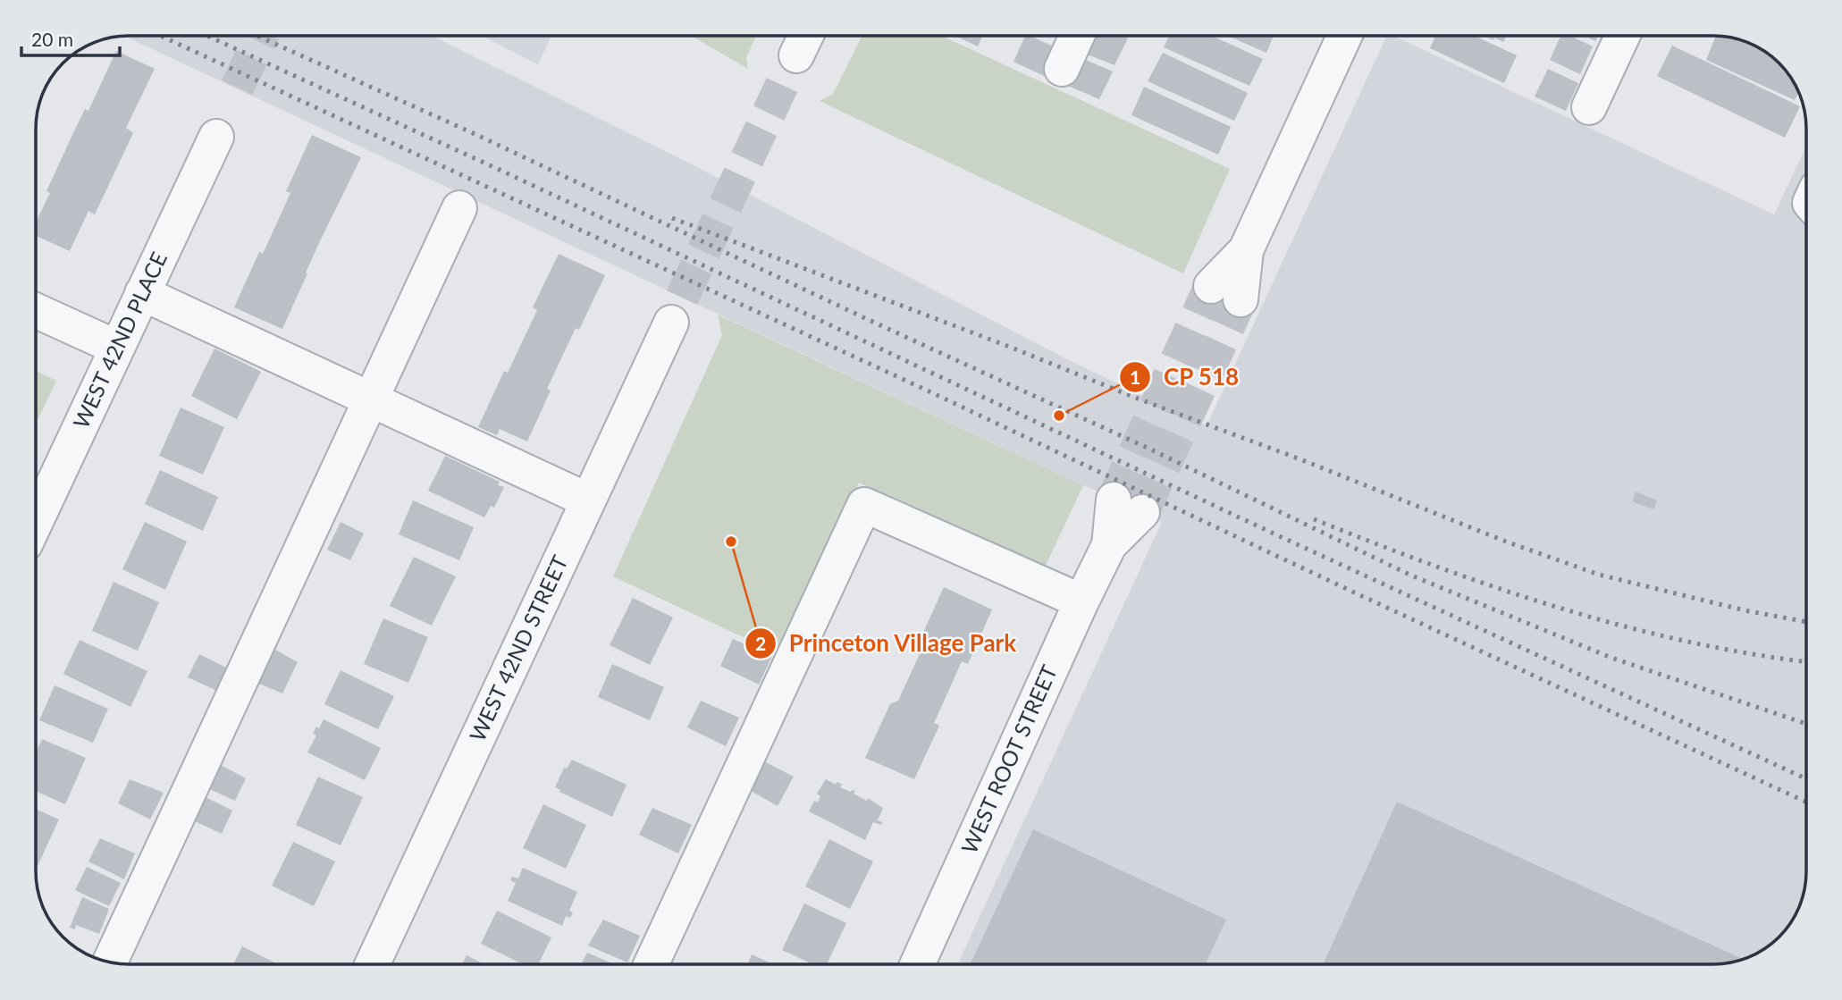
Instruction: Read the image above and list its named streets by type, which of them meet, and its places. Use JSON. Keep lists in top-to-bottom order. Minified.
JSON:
{"streets":{"street":["WEST 42ND PLACE","WEST 42ND STREET","WEST ROOT STREET"]},"places":["CP 518","Princeton Village Park"],"scale_bar":"20 m"}
